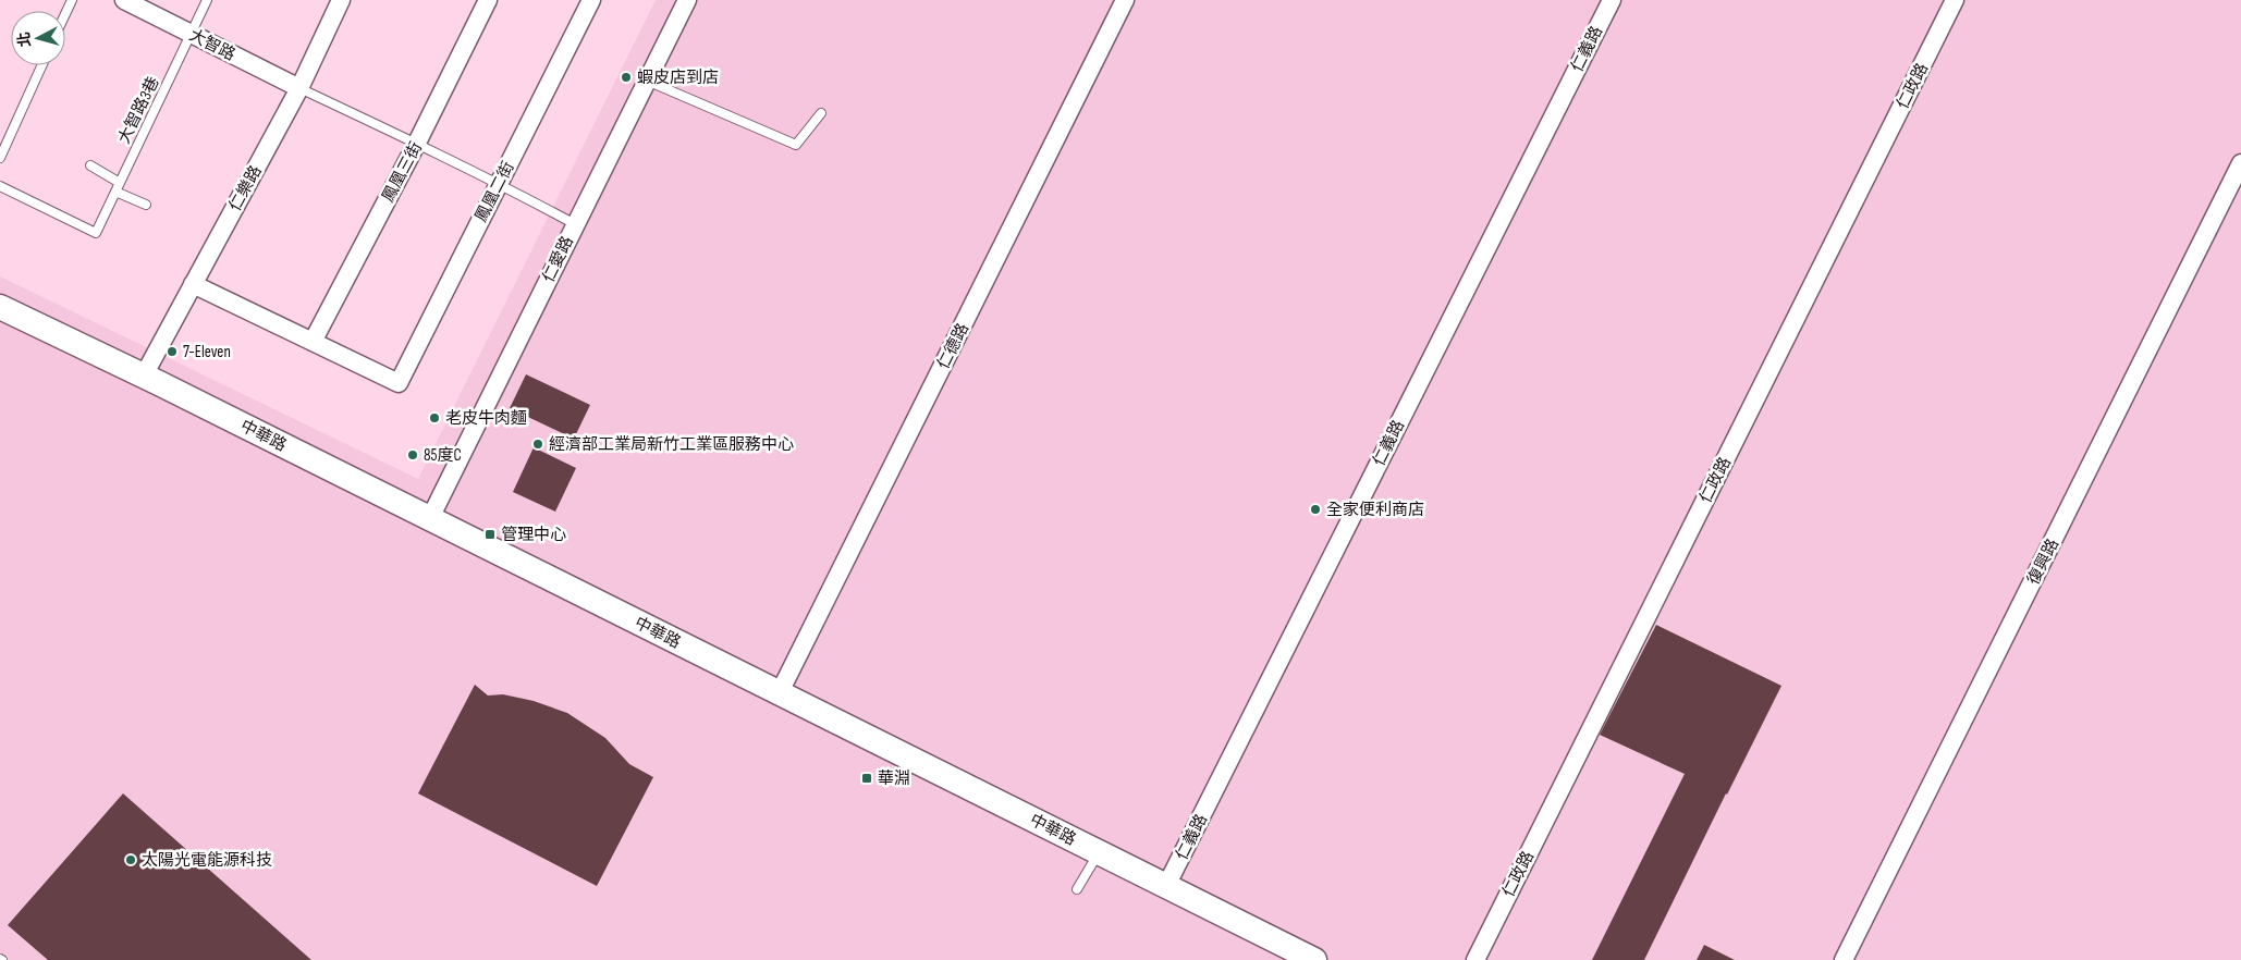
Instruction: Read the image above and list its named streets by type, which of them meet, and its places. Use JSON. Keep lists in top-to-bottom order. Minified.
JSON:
{"streets":{"street":["大智路","仁義路","仁政路","鳳凰三街","仁樂路","鳳凰二街","仁愛路","仁德路","中華路","復興路"],"lane":["大智路3巷"]},"crossings":[["大智路","大智路3巷"],["大智路","仁樂路"],["仁義路","中華路"],["鳳凰三街","鳳凰二街"],["仁樂路","中華路"],["仁愛路","中華路"],["仁德路","中華路"]],"places":{"other":["蝦皮店到店","7-Eleven","老皮牛肉麵","經濟部工業局新竹工業區服務中心","85度C","全家便利商店","太陽光電能源科技"],"transit":["管理中心","華淵"]},"north":"left"}
